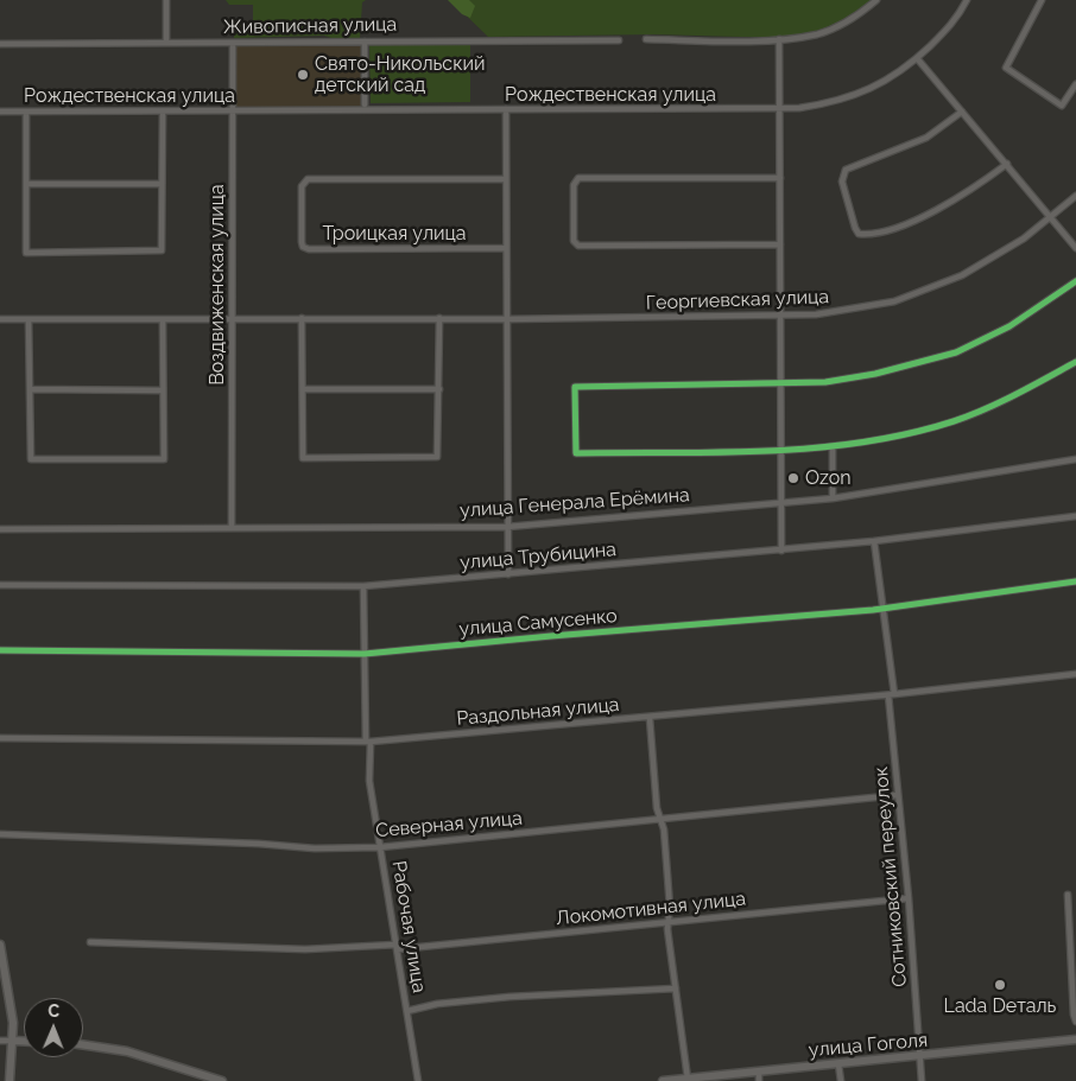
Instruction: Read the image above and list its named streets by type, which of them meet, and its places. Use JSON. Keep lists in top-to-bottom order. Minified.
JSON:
{"streets":{"main road":["улица Гоголя"],"street":["Живописная улица","Рождественская улица","Троицкая улица","Воздвиженская улица","Георгиевская улица","улица Генерала Ерёмина","улица Трубицина","улица Самусенко","Раздольная улица","Северная улица","Сотниковский переулок","Локомотивная улица","Рабочая улица"]},"crossings":[["Живописная улица","Воздвиженская улица"],["Рождественская улица","Воздвиженская улица"],["Воздвиженская улица","Георгиевская улица"],["Воздвиженская улица","улица Генерала Ерёмина"],["улица Трубицина","Сотниковский переулок"],["улица Трубицина","Рабочая улица"],["улица Самусенко","Сотниковский переулок"],["улица Самусенко","Рабочая улица"],["Раздольная улица","Сотниковский переулок"],["Раздольная улица","Рабочая улица"],["Северная улица","Сотниковский переулок"],["Северная улица","Рабочая улица"],["Сотниковский переулок","Локомотивная улица"],["Сотниковский переулок","улица Гоголя"],["Локомотивная улица","Рабочая улица"]],"places":["Свято-Никольский детский сад","Ozon","Lada Dеталь"],"north":"top"}
